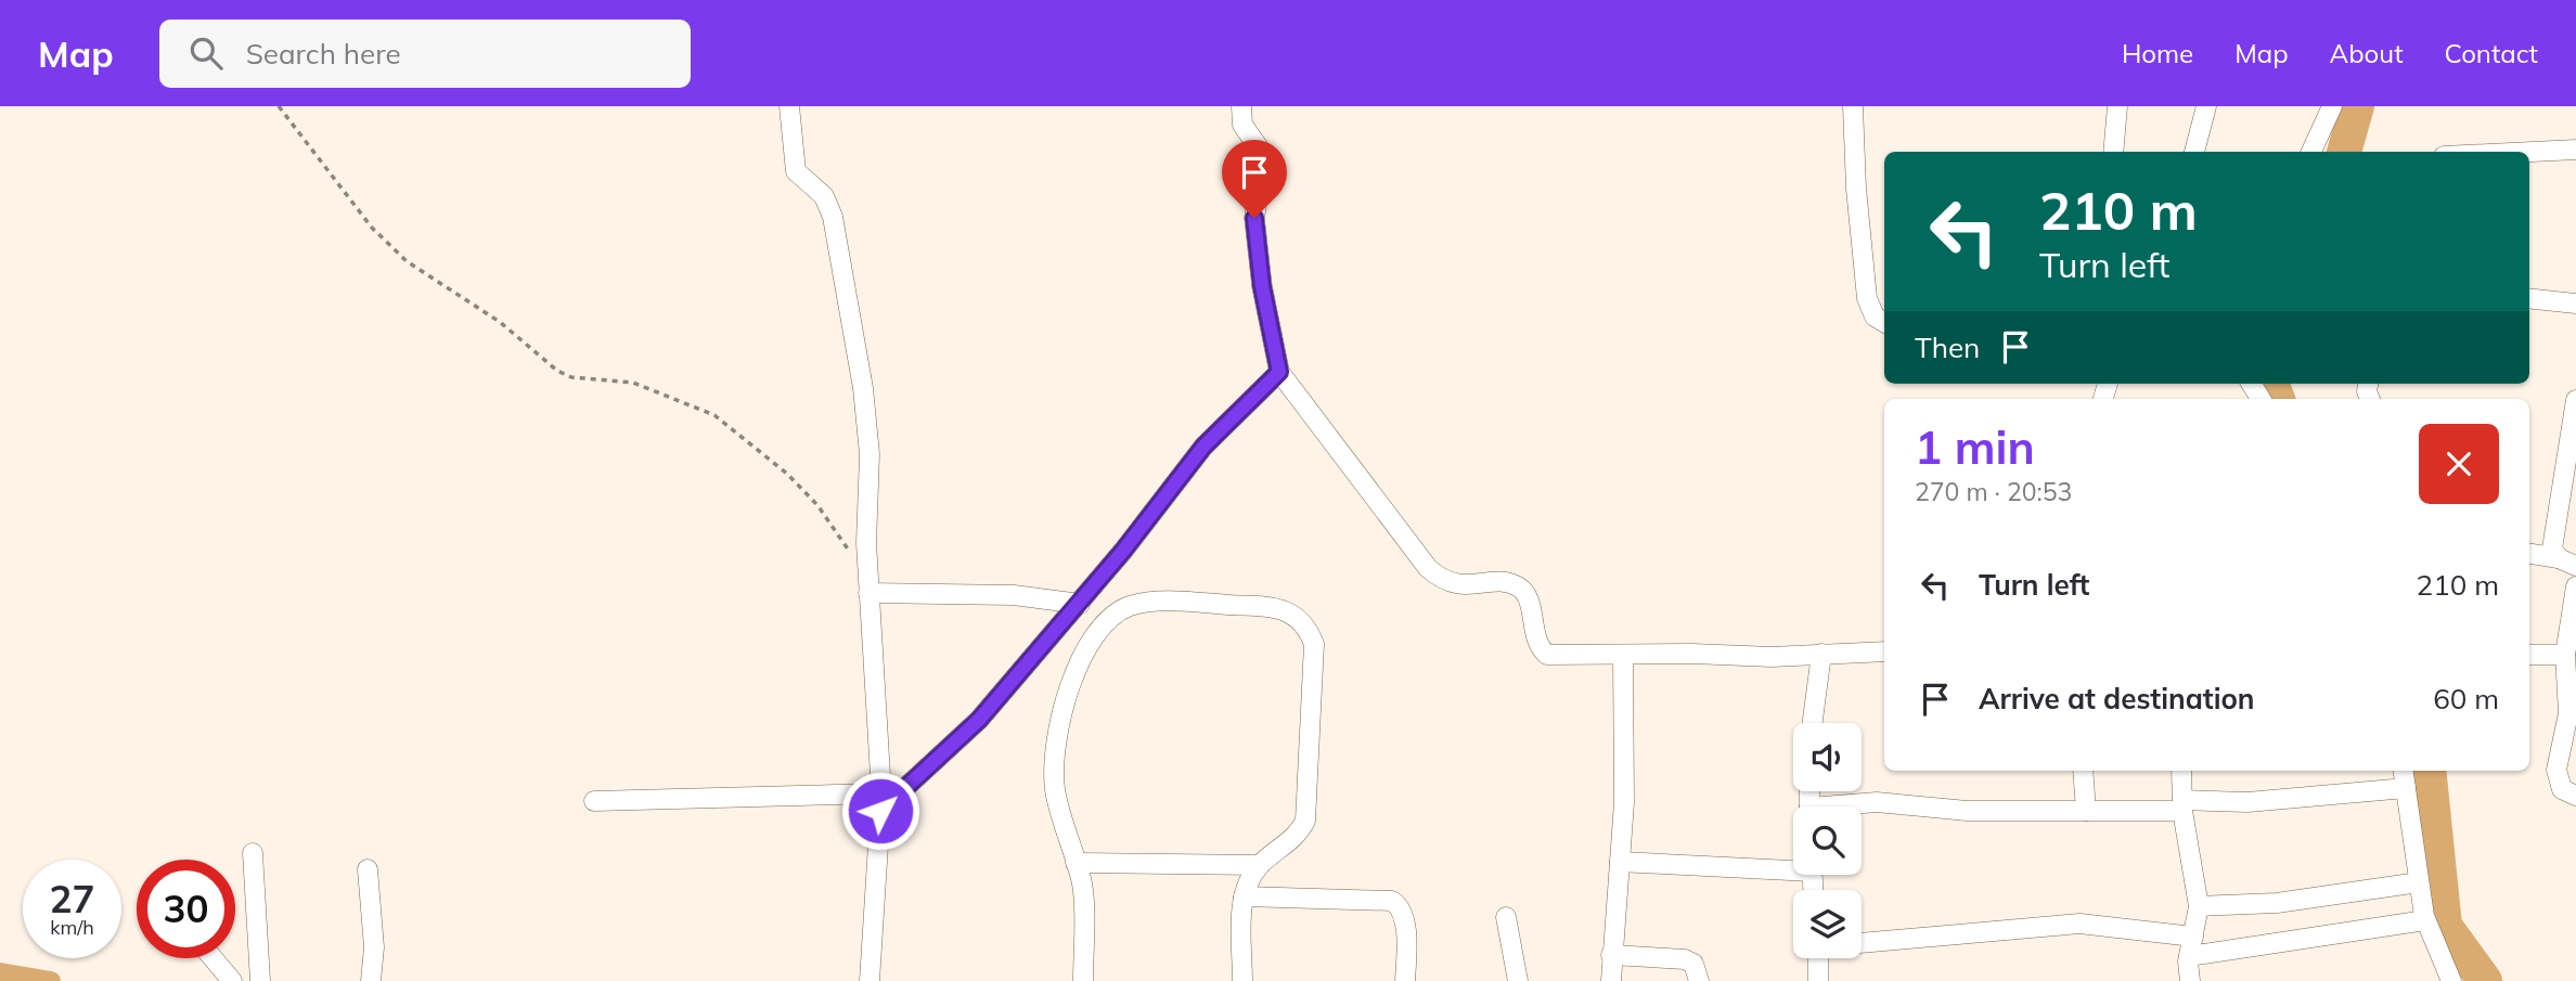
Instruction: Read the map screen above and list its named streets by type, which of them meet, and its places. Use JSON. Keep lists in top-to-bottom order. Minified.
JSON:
{"page":{"header":"Map","search":"Search here","nav":["Home","Map","About","Contact"],"turn":["210 m","Turn left"],"then":"Then","heading":["1 min","270 m · 20:53"],"list":[{"name":"Turn left","value":"210 m"},{"name":"Arrive at destination","value":"60 m"}],"speed":"27 km/h","limit":"30"}}
